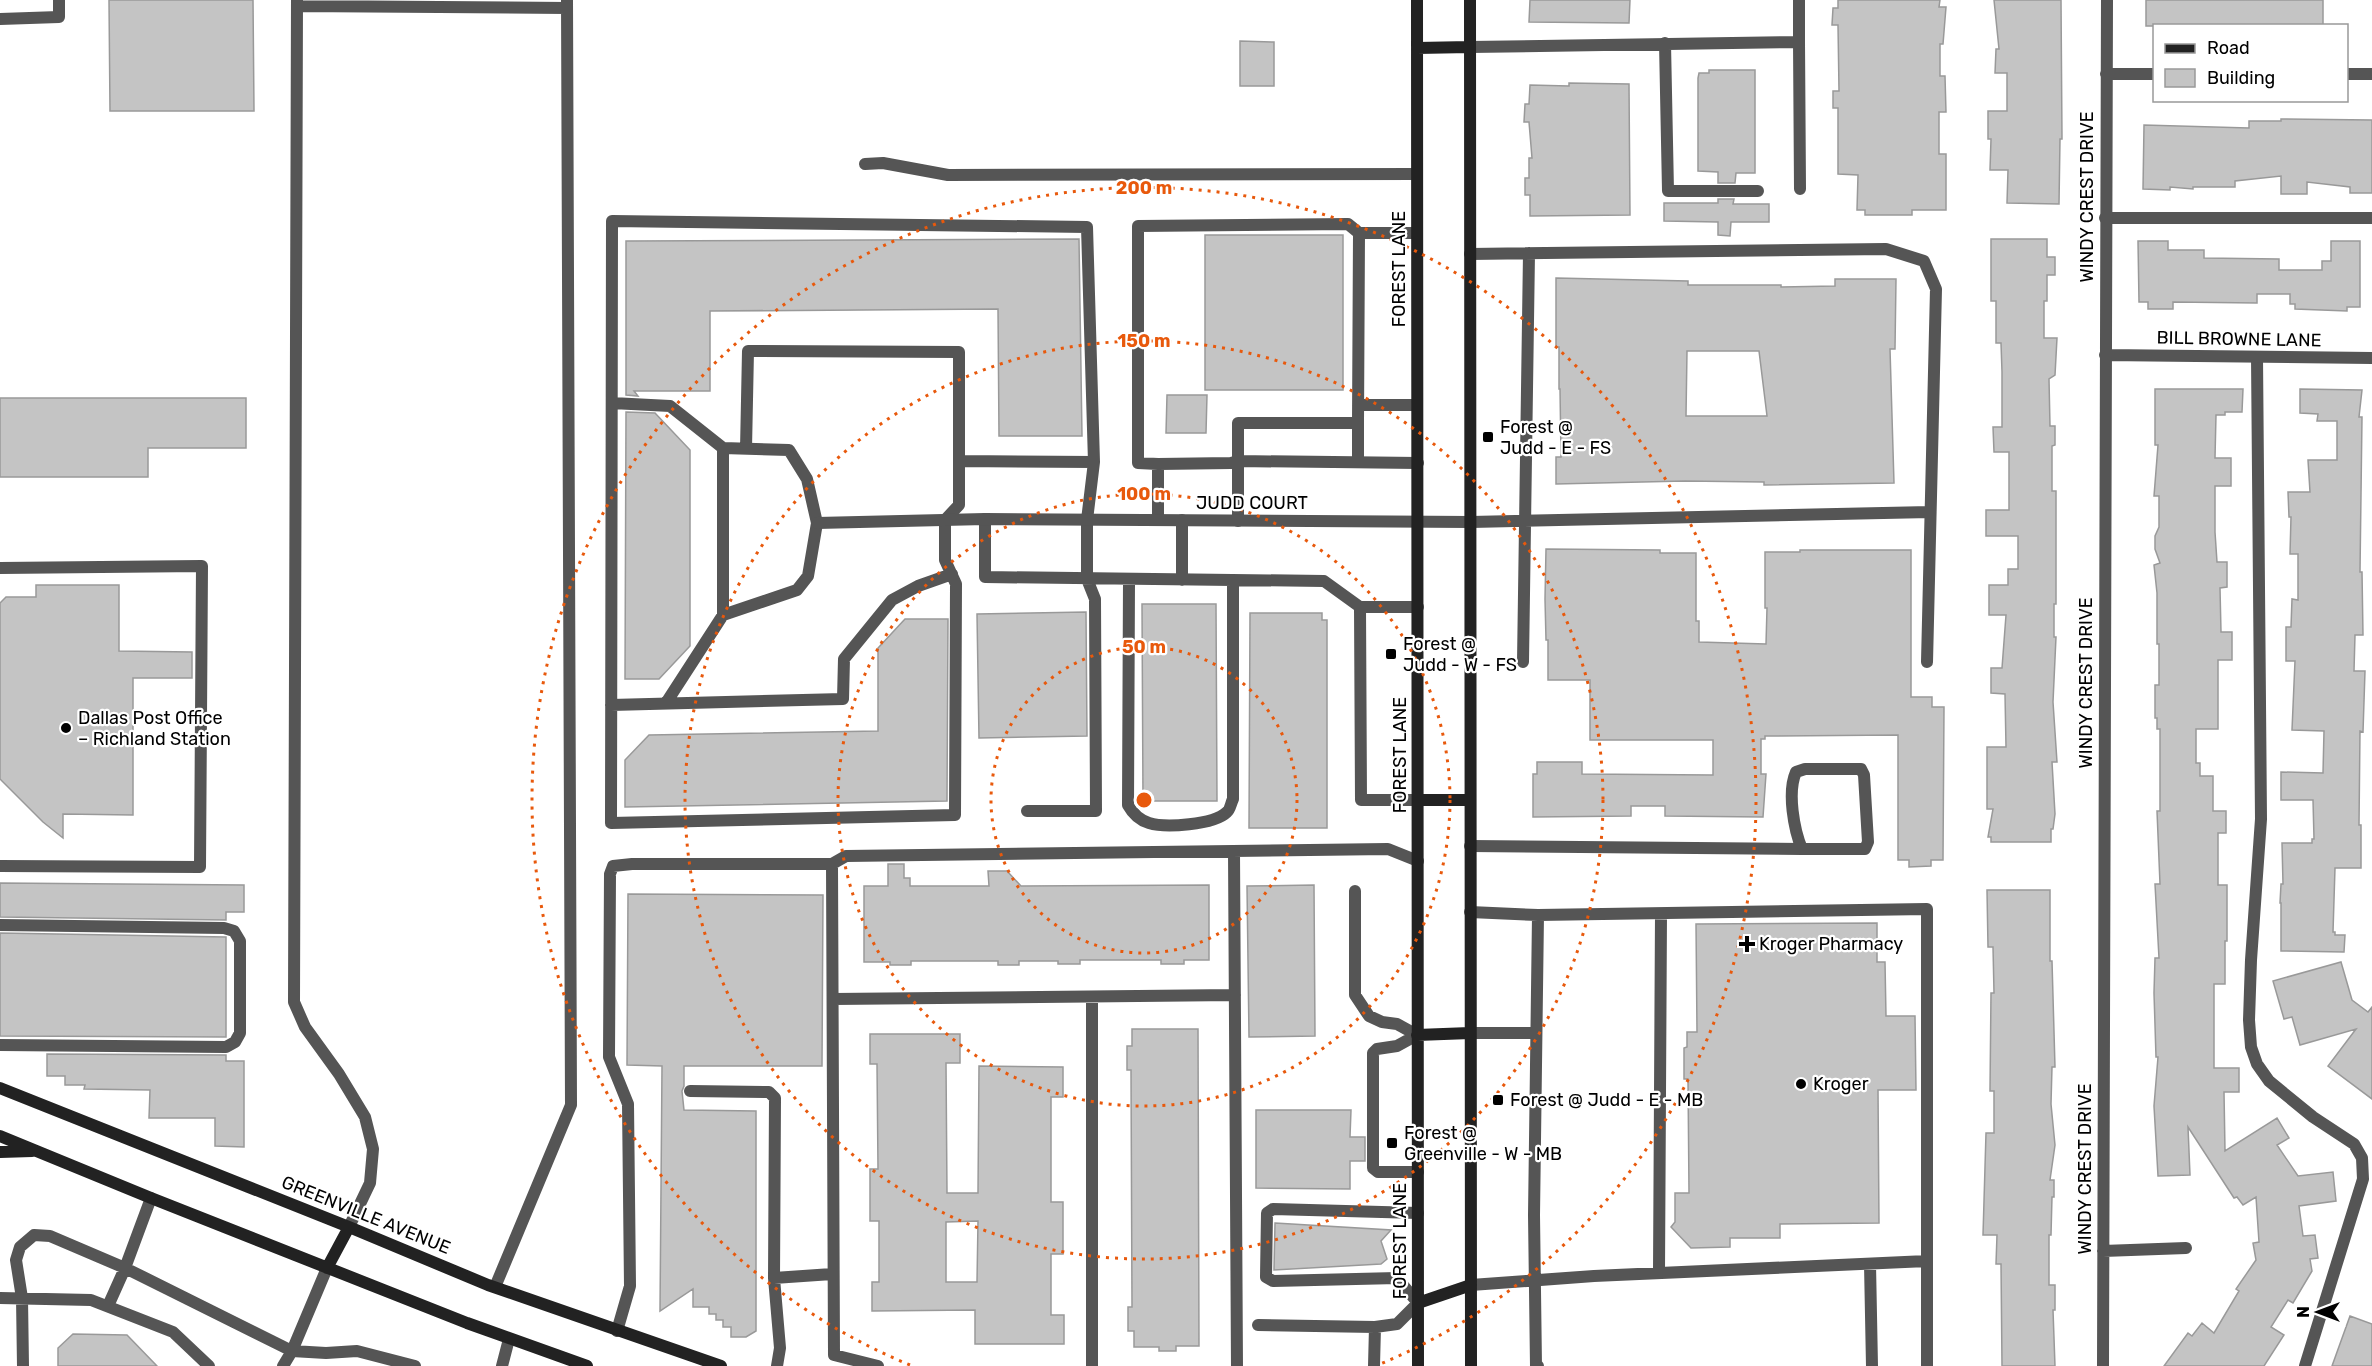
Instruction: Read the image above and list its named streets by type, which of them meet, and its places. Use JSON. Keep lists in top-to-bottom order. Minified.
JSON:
{"streets":{"main road":["FOREST LANE","GREENVILLE AVENUE"],"street":["WINDY CREST DRIVE","BILL BROWNE LANE","JUDD COURT"]},"crossings":[["WINDY CREST DRIVE","BILL BROWNE LANE"],["FOREST LANE","JUDD COURT"]],"places":{"transit":["Forest @ Judd - E - FS","Forest @ Judd - W - FS","Forest @ Judd - E - MB","Forest @ Greenville - W - MB"],"other":["Dallas Post Office – Richland Station","Kroger"],"health":["Kroger Pharmacy"]},"legend":["Road","Building"],"north":"left","rings":["200 m","150 m","100 m","50 m"]}
